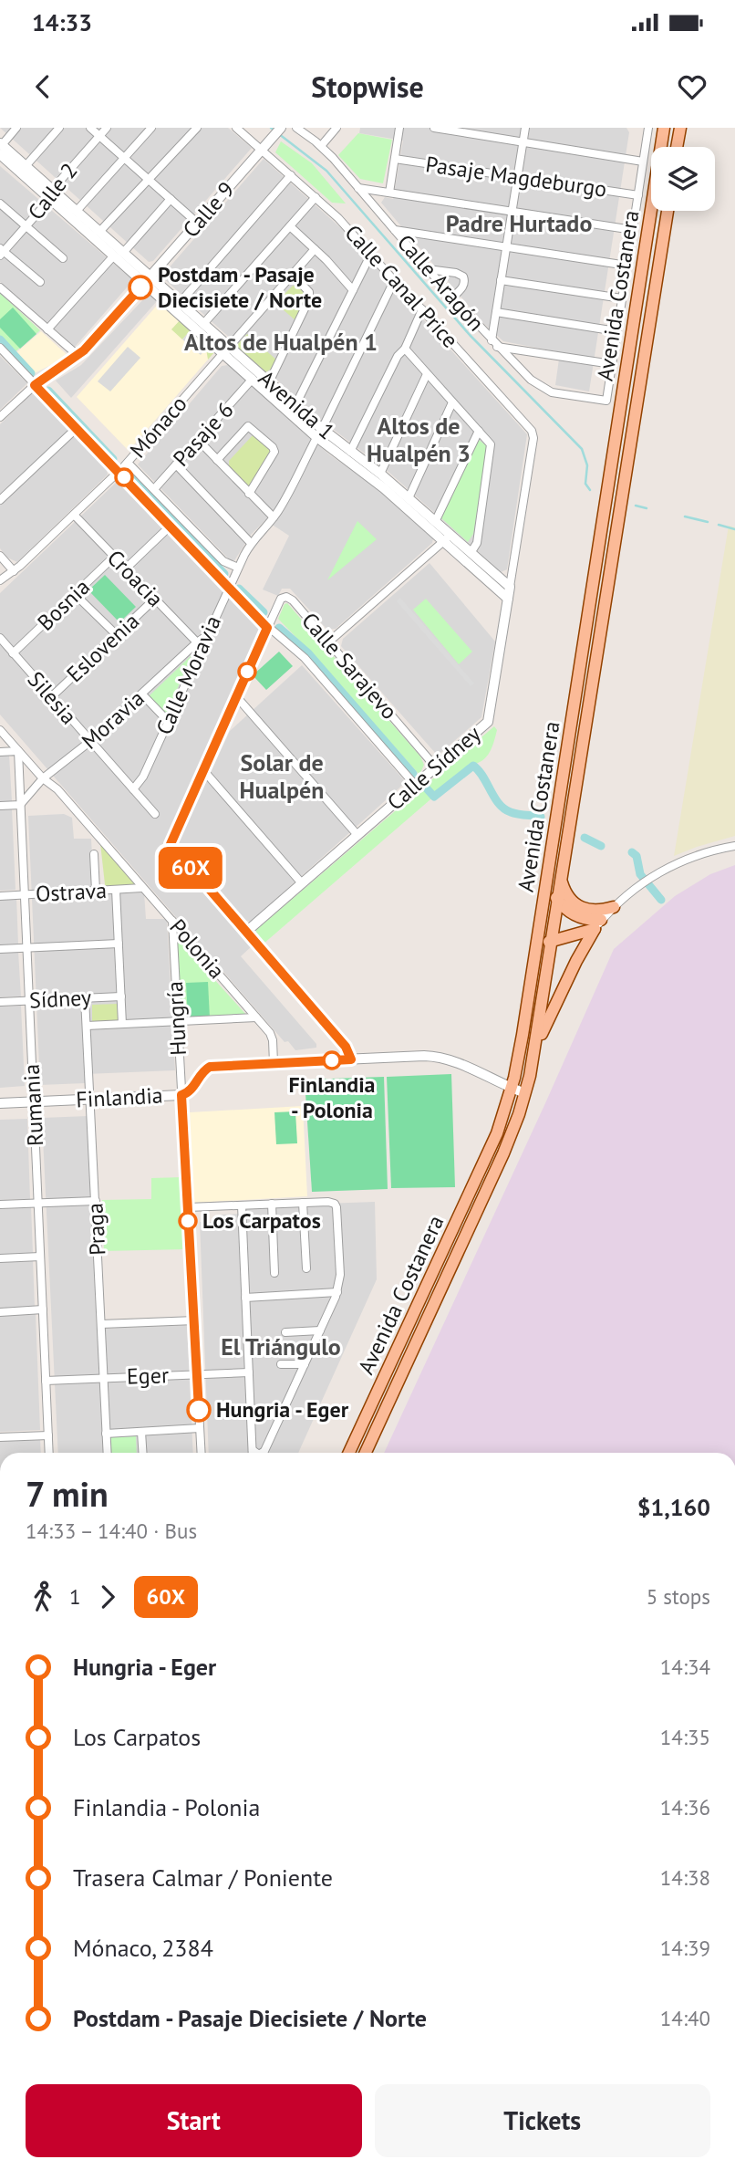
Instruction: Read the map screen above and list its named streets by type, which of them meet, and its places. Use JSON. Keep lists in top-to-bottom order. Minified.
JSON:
{"streets":{"main road":["Avenida Costanera"],"street":["Pasaje Magdeburgo","Calle 2","Calle 9","Calle Aragón","Calle Canal Price","Avenida 1","Mónaco","Pasaje 6","Croacia","Bosnia","Eslovenia","Calle Sarajevo","Calle Moravia","Silesia","Moravia","Calle Sídney","Ostrava","Polonia","Sídney","Hungría","Finlandia","Rumania","Praga","Eger"]},"crossings":[["Calle 2","Avenida 1"],["Calle 9","Calle Canal Price"],["Calle 9","Avenida 1"],["Calle 9","Calle Sarajevo"],["Calle Canal Price","Calle Moravia"],["Calle Canal Price","Calle Sídney"],["Avenida Costanera","Finlandia"],["Avenida 1","Mónaco"],["Avenida 1","Pasaje 6"],["Avenida 1","Calle Moravia"],["Avenida 1","Calle Sídney"],["Mónaco","Croacia"],["Mónaco","Calle Sarajevo"],["Croacia","Bosnia"],["Croacia","Eslovenia"],["Croacia","Moravia"],["Bosnia","Silesia"],["Eslovenia","Silesia"],["Calle Sarajevo","Calle Moravia"],["Calle Sarajevo","Calle Sídney"],["Calle Moravia","Silesia"],["Calle Moravia","Moravia"],["Silesia","Moravia"],["Moravia","Polonia"],["Moravia","Rumania"],["Ostrava","Polonia"],["Ostrava","Rumania"],["Polonia","Sídney"],["Polonia","Hungría"],["Polonia","Finlandia"],["Polonia","Rumania"],["Sídney","Hungría"],["Sídney","Rumania"],["Sídney","Praga"],["Hungría","Finlandia"],["Hungría","Eger"],["Finlandia","Rumania"],["Finlandia","Praga"],["Rumania","Eger"],["Praga","Eger"]],"districts":["Padre Hurtado","Altos de Hualpén 1","Altos de Hualpén 3","Solar de Hualpén","El Triángulo"],"places":["Postdam - Pasaje Diecisiete / Norte","Finlandia - Polonia","Los Carpatos","Hungria - Eger"],"lines":["bus line 60X"],"page":{"status":"14:33","header":"Stopwise","on_map":"60X","heading":["7 min","14:33 – 14:40 · Bus","$1,160"],"legs":["1","60X","5 stops"],"list":[{"name":"Hungria - Eger","value":"14:34"},{"name":"Los Carpatos","value":"14:35"},{"name":"Finlandia - Polonia","value":"14:36"},{"name":"Trasera Calmar / Poniente","value":"14:38"},{"name":"Mónaco, 2384","value":"14:39"},{"name":"Postdam - Pasaje Diecisiete / Norte","value":"14:40"}],"buttons":["Start","Tickets"]}}
